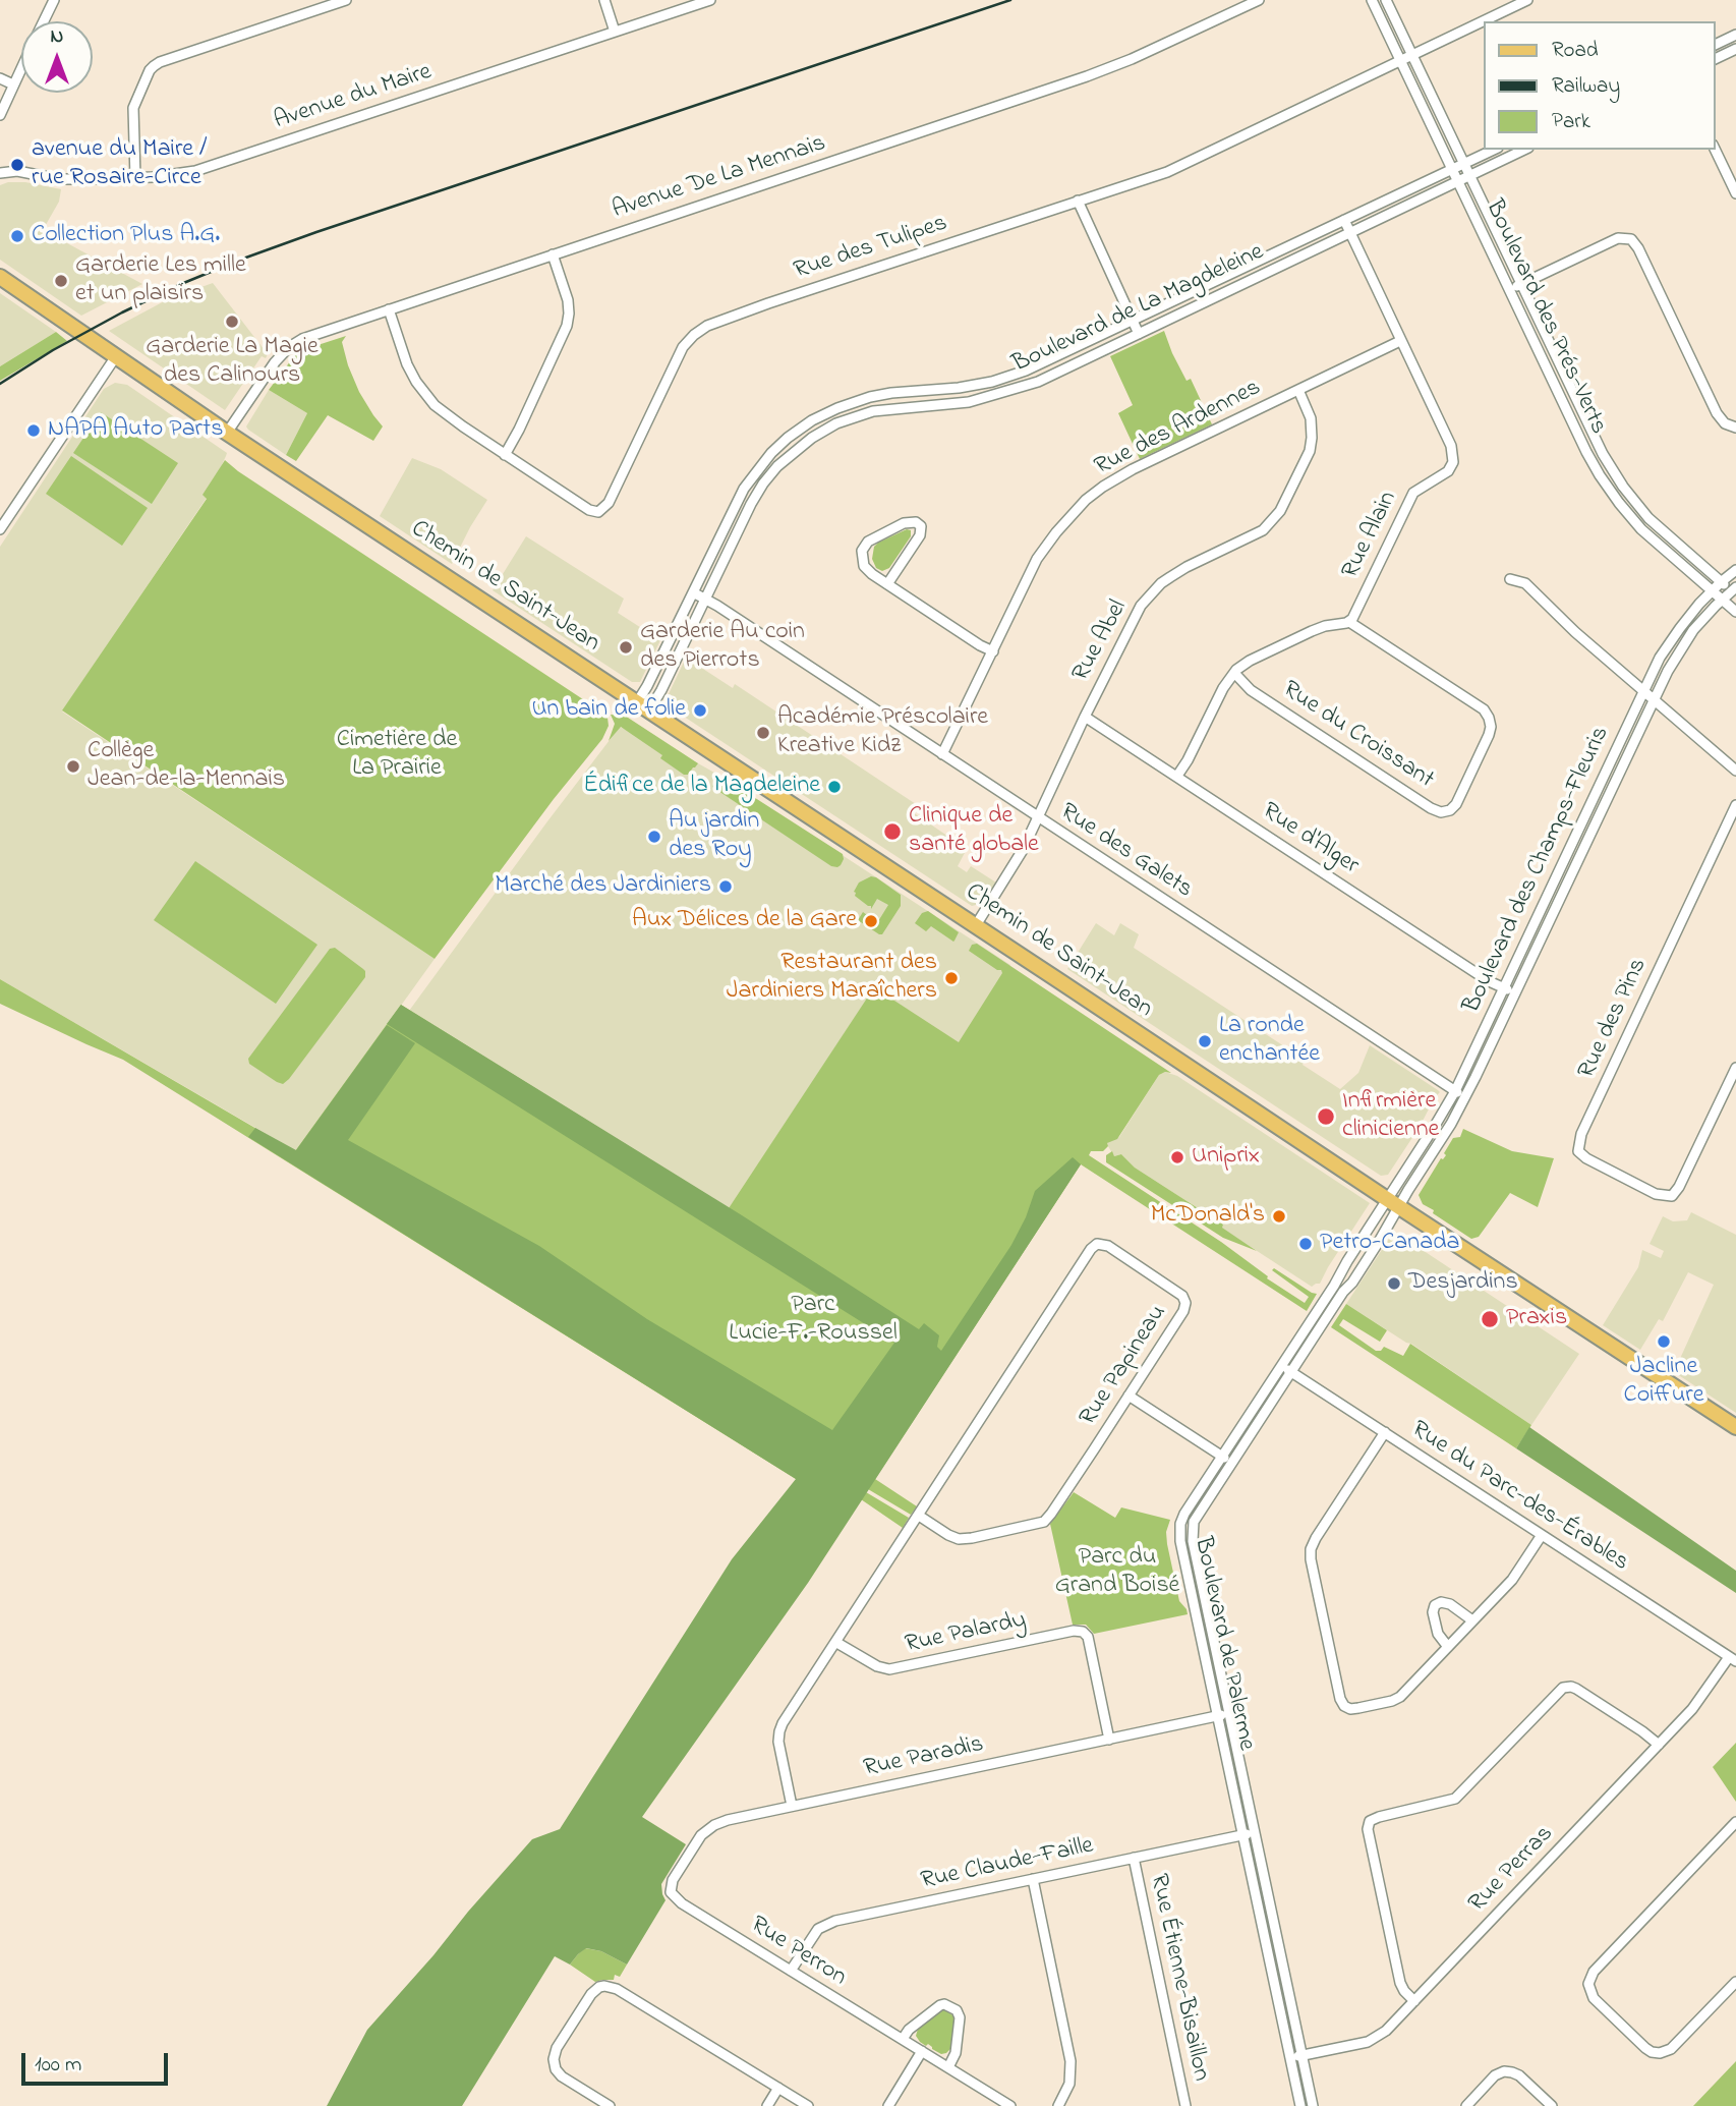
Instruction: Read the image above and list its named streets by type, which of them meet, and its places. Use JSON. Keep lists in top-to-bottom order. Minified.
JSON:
{"streets":{"main road":["Chemin de Saint-Jean"],"street":["Avenue du Maire","Avenue De La Mennais","Rue des Tulipes","Boulevard de La Magdeleine","Boulevard des Prés-Verts","Rue des Ardennes","Rue Alain","Rue Abel","Rue du Croissant","Rue d'Alger","Rue des Galets","Boulevard des Champs-Fleuris","Rue des Pins","Rue Papineau","Rue du Parc-des-Érables","Rue Palardy","Boulevard de Palerme","Rue Paradis","Rue Claude-Faille","Rue Perras","Rue Perron","Rue Étienne-Bisaillon"]},"crossings":[["Avenue De La Mennais","Rue des Tulipes"],["Avenue De La Mennais","Chemin de Saint-Jean"],["Rue des Tulipes","Boulevard des Prés-Verts"],["Boulevard de La Magdeleine","Boulevard des Prés-Verts"],["Boulevard de La Magdeleine","Rue Alain"],["Boulevard de La Magdeleine","Chemin de Saint-Jean"],["Boulevard de La Magdeleine","Rue des Galets"],["Boulevard des Prés-Verts","Boulevard des Champs-Fleuris"],["Rue des Ardennes","Rue Alain"],["Rue des Ardennes","Rue Abel"],["Rue des Ardennes","Rue des Galets"],["Rue Alain","Rue du Croissant"],["Chemin de Saint-Jean","Rue Abel"],["Chemin de Saint-Jean","Boulevard des Champs-Fleuris"],["Chemin de Saint-Jean","Boulevard de Palerme"],["Rue Abel","Rue d'Alger"],["Rue Abel","Rue des Galets"],["Rue d'Alger","Boulevard des Champs-Fleuris"],["Rue des Galets","Boulevard des Champs-Fleuris"],["Boulevard des Champs-Fleuris","Boulevard de Palerme"],["Rue Papineau","Rue Palardy"],["Rue Papineau","Rue Paradis"],["Rue du Parc-des-Érables","Boulevard de Palerme"],["Rue du Parc-des-Érables","Rue Perras"],["Rue Palardy","Rue Paradis"],["Boulevard de Palerme","Rue Paradis"],["Boulevard de Palerme","Rue Claude-Faille"],["Boulevard de Palerme","Rue Perras"],["Rue Paradis","Rue Perron"],["Rue Claude-Faille","Rue Perron"],["Rue Claude-Faille","Rue Étienne-Bisaillon"]],"parks":["Cimetière de La Prairie","Parc Lucie-F.-Roussel","Parc du Grand Boisé"],"places":["avenue du Maire / rue Rosaire-Circe","Collection Plus A.G.","Garderie Les mille et un plaisirs","Garderie La Magie des Calinours","NAPA Auto Parts","Garderie Au coin des Pierrots","Un bain de folie","Académie Préscolaire Kreative Kidz","Collège Jean-de-la-Mennais","Édifice de la Magdeleine","Clinique de santé globale","Au jardin des Roy","Marché des Jardiniers","Aux Délices de la Gare","Restaurant des Jardiniers Maraîchers","La ronde enchantée","Infirmière clinicienne","Uniprix","McDonald's","Petro-Canada","Desjardins","Praxis","Jacline Coiffure"],"legend":["Road","Railway","Park"],"scale_bar":"100 m","north":"top"}
